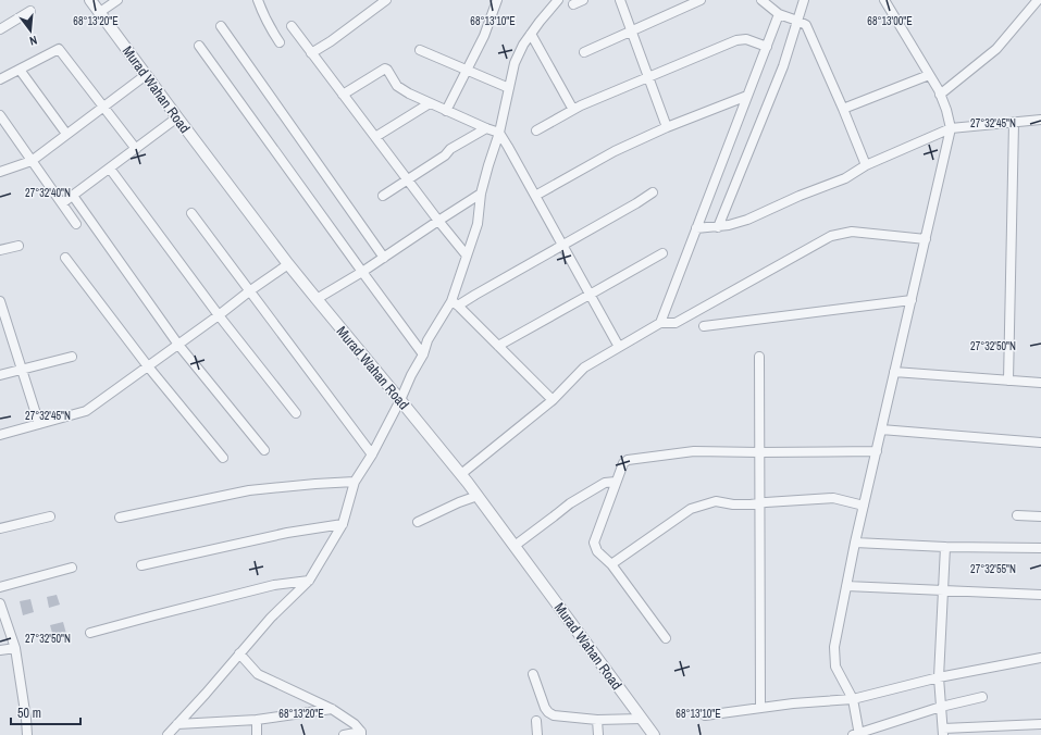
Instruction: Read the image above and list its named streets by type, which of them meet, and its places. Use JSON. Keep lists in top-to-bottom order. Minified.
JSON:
{"streets":{"street":["Murad Wahan Road"]},"scale_bar":"50 m","north":"bottom","coordinates":["68°13'20\"E","68°13'10\"E","68°13'00\"E","27°32'45\"N","27°32'40\"N","27°32'50\"N","27°32'55\"N"]}
